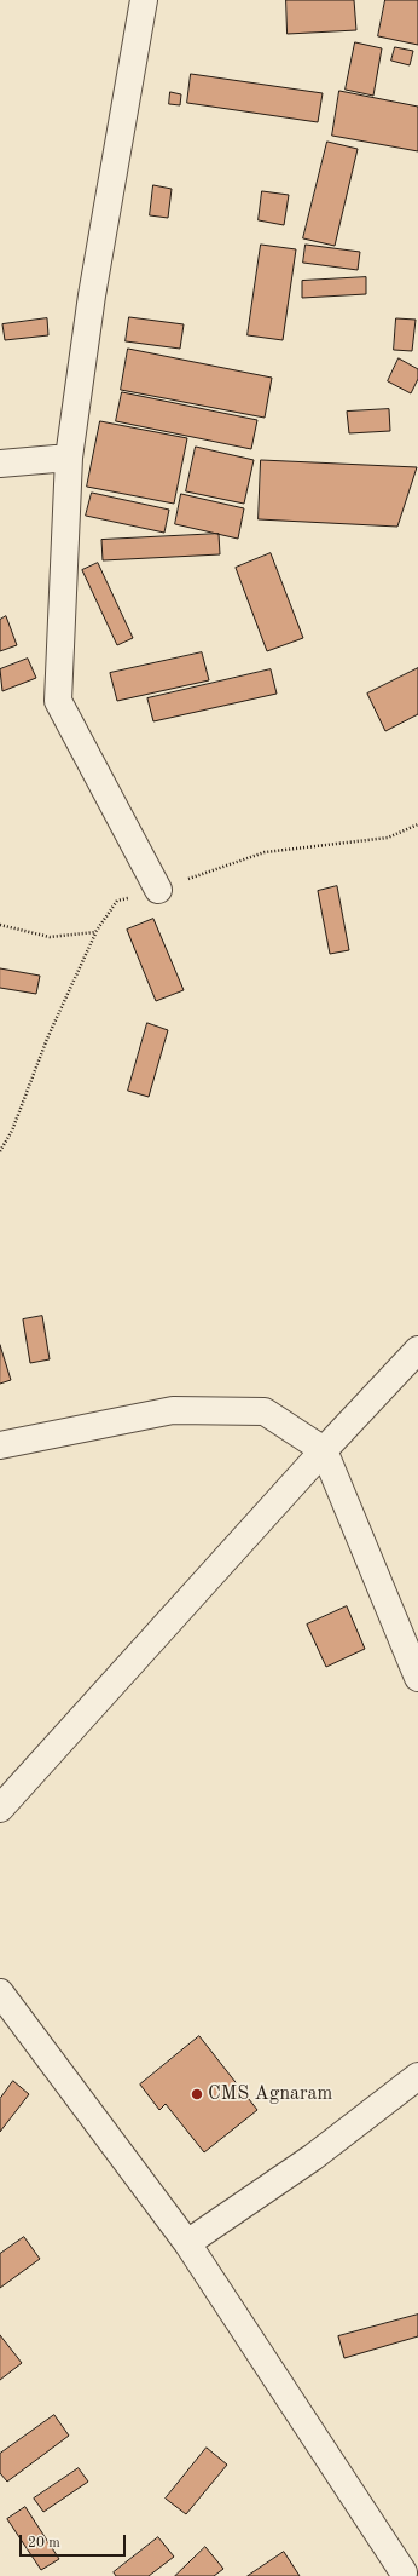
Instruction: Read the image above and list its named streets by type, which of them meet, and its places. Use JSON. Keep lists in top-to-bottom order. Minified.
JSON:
{"places":["CMS Agnaram"],"scale_bar":"20 m"}
